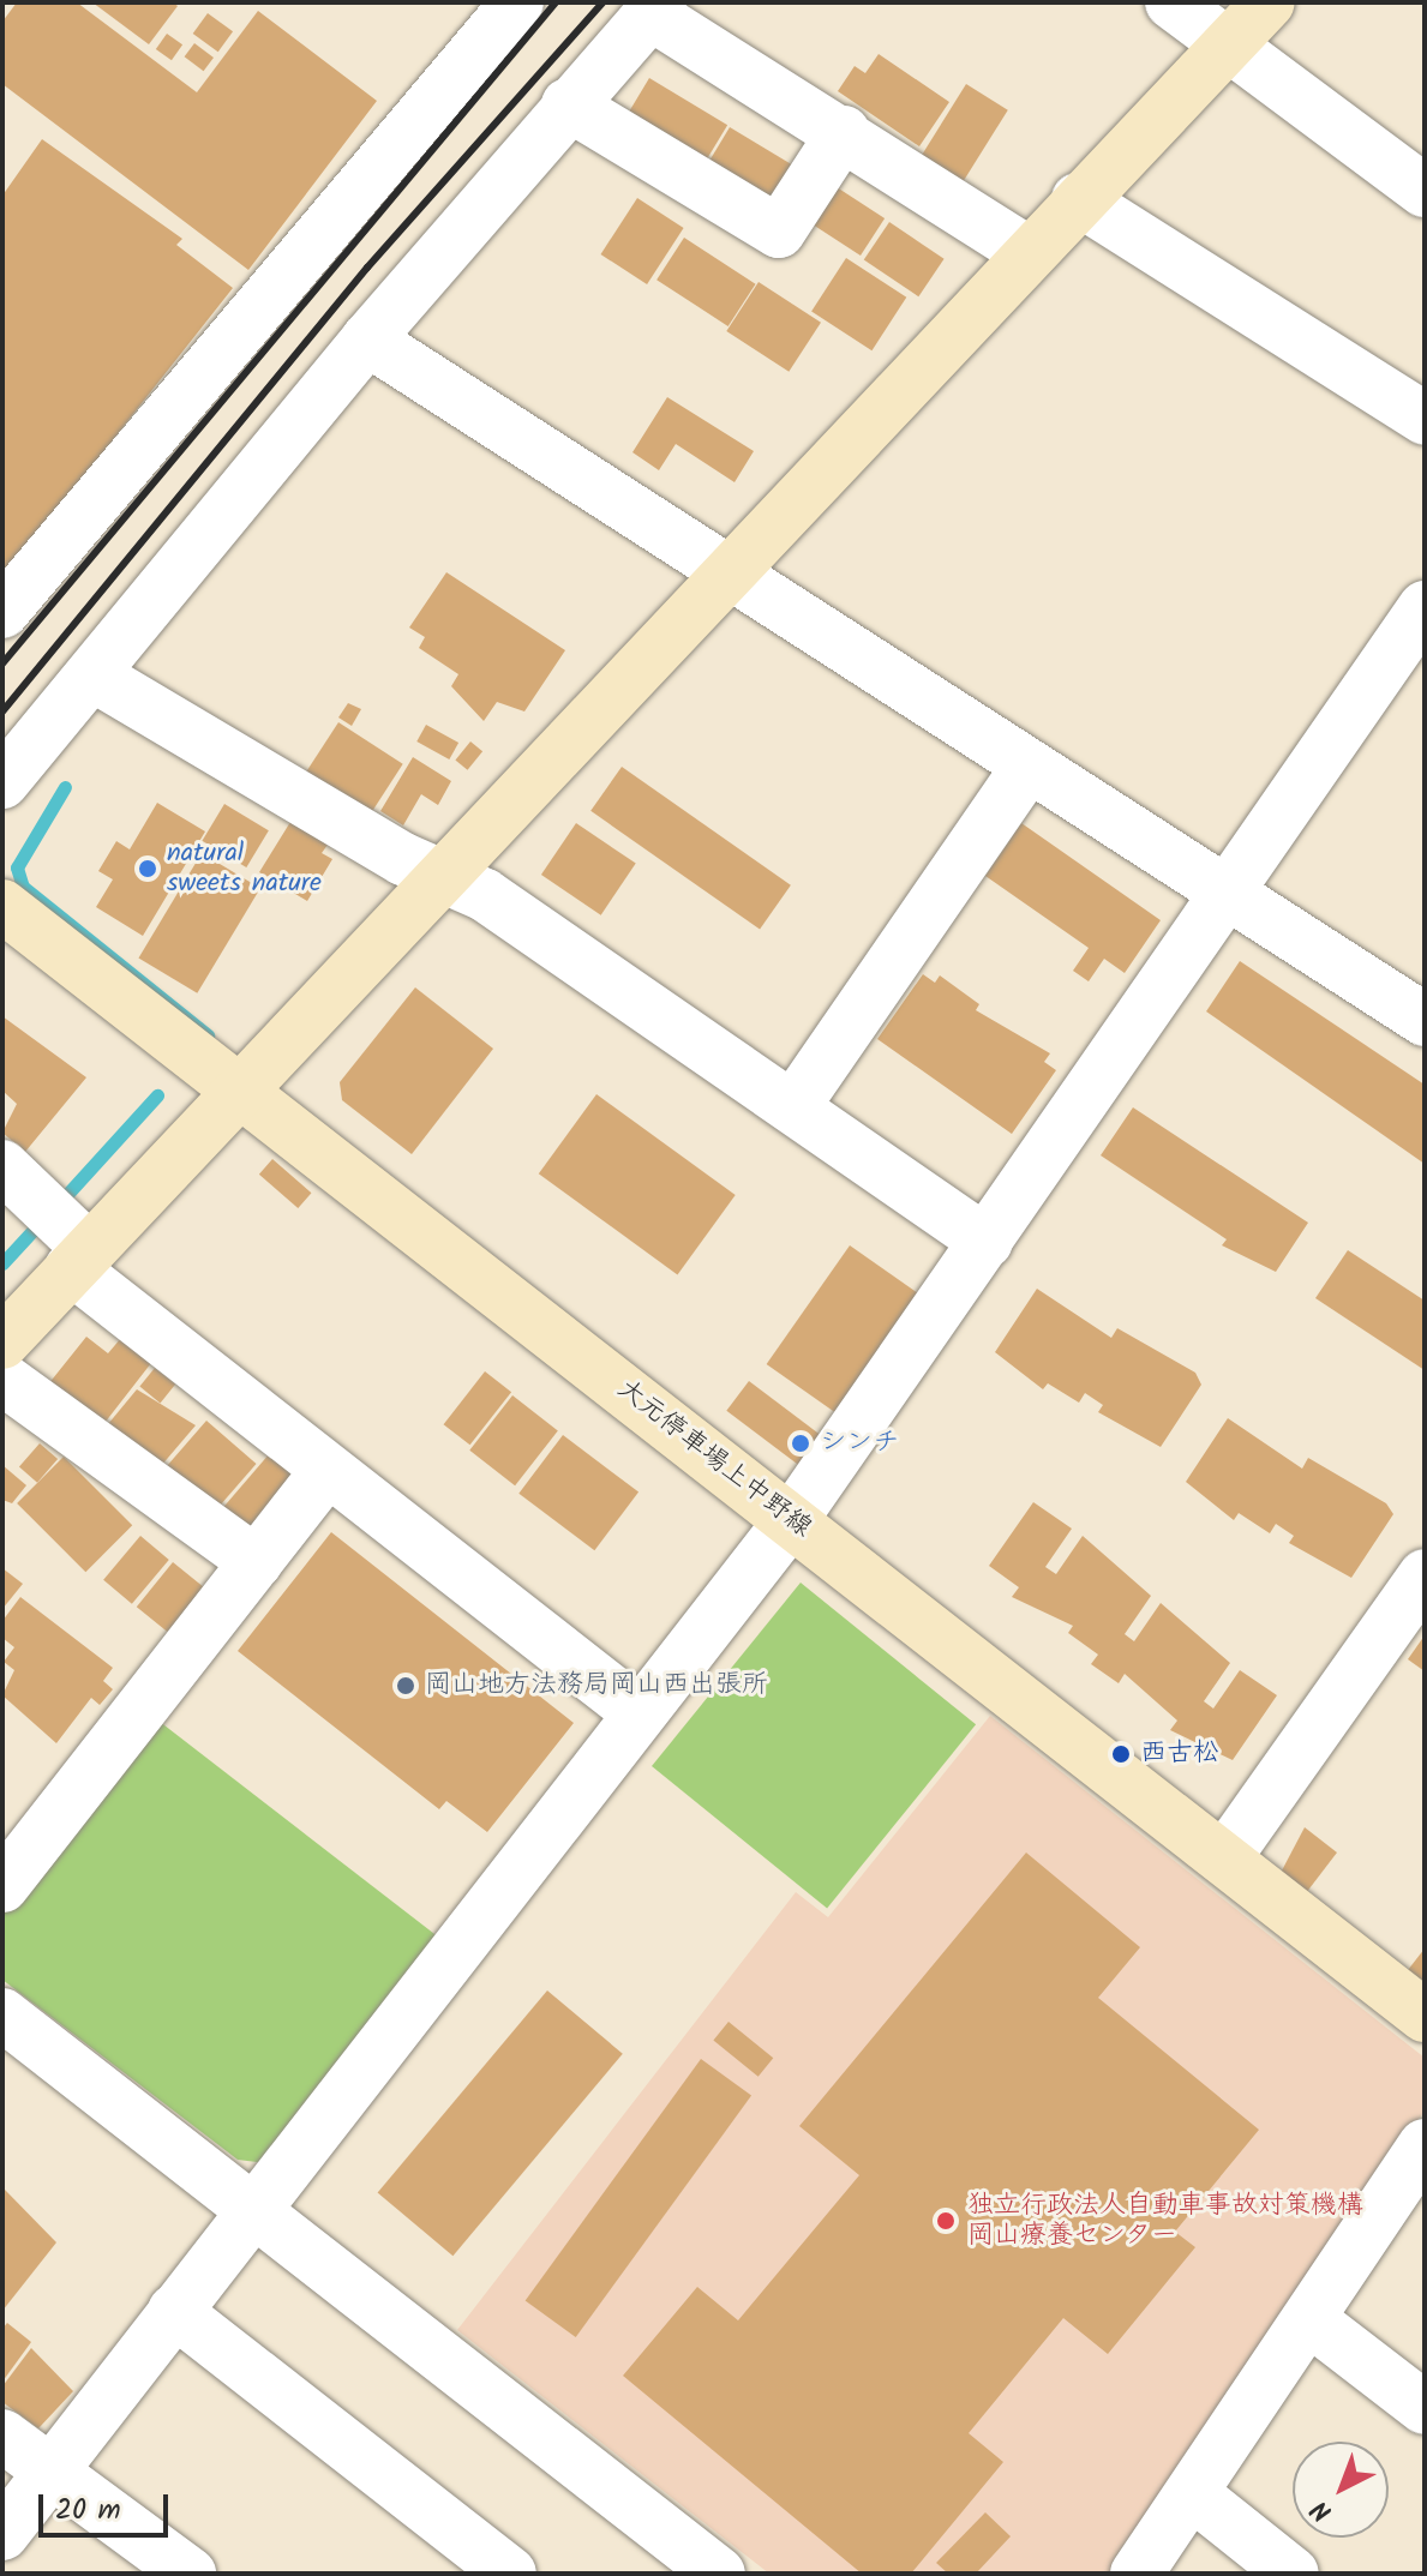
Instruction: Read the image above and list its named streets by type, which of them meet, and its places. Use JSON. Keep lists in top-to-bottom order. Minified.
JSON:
{"streets":{"street":["大元停車場上中野線"]},"places":["natural sweets nature","シンチ","岡山地方法務局岡山西出張所","西古松","独立行政法人自動車事故対策機構 岡山療養センター"],"scale_bar":"20 m","north":"bottom left"}
